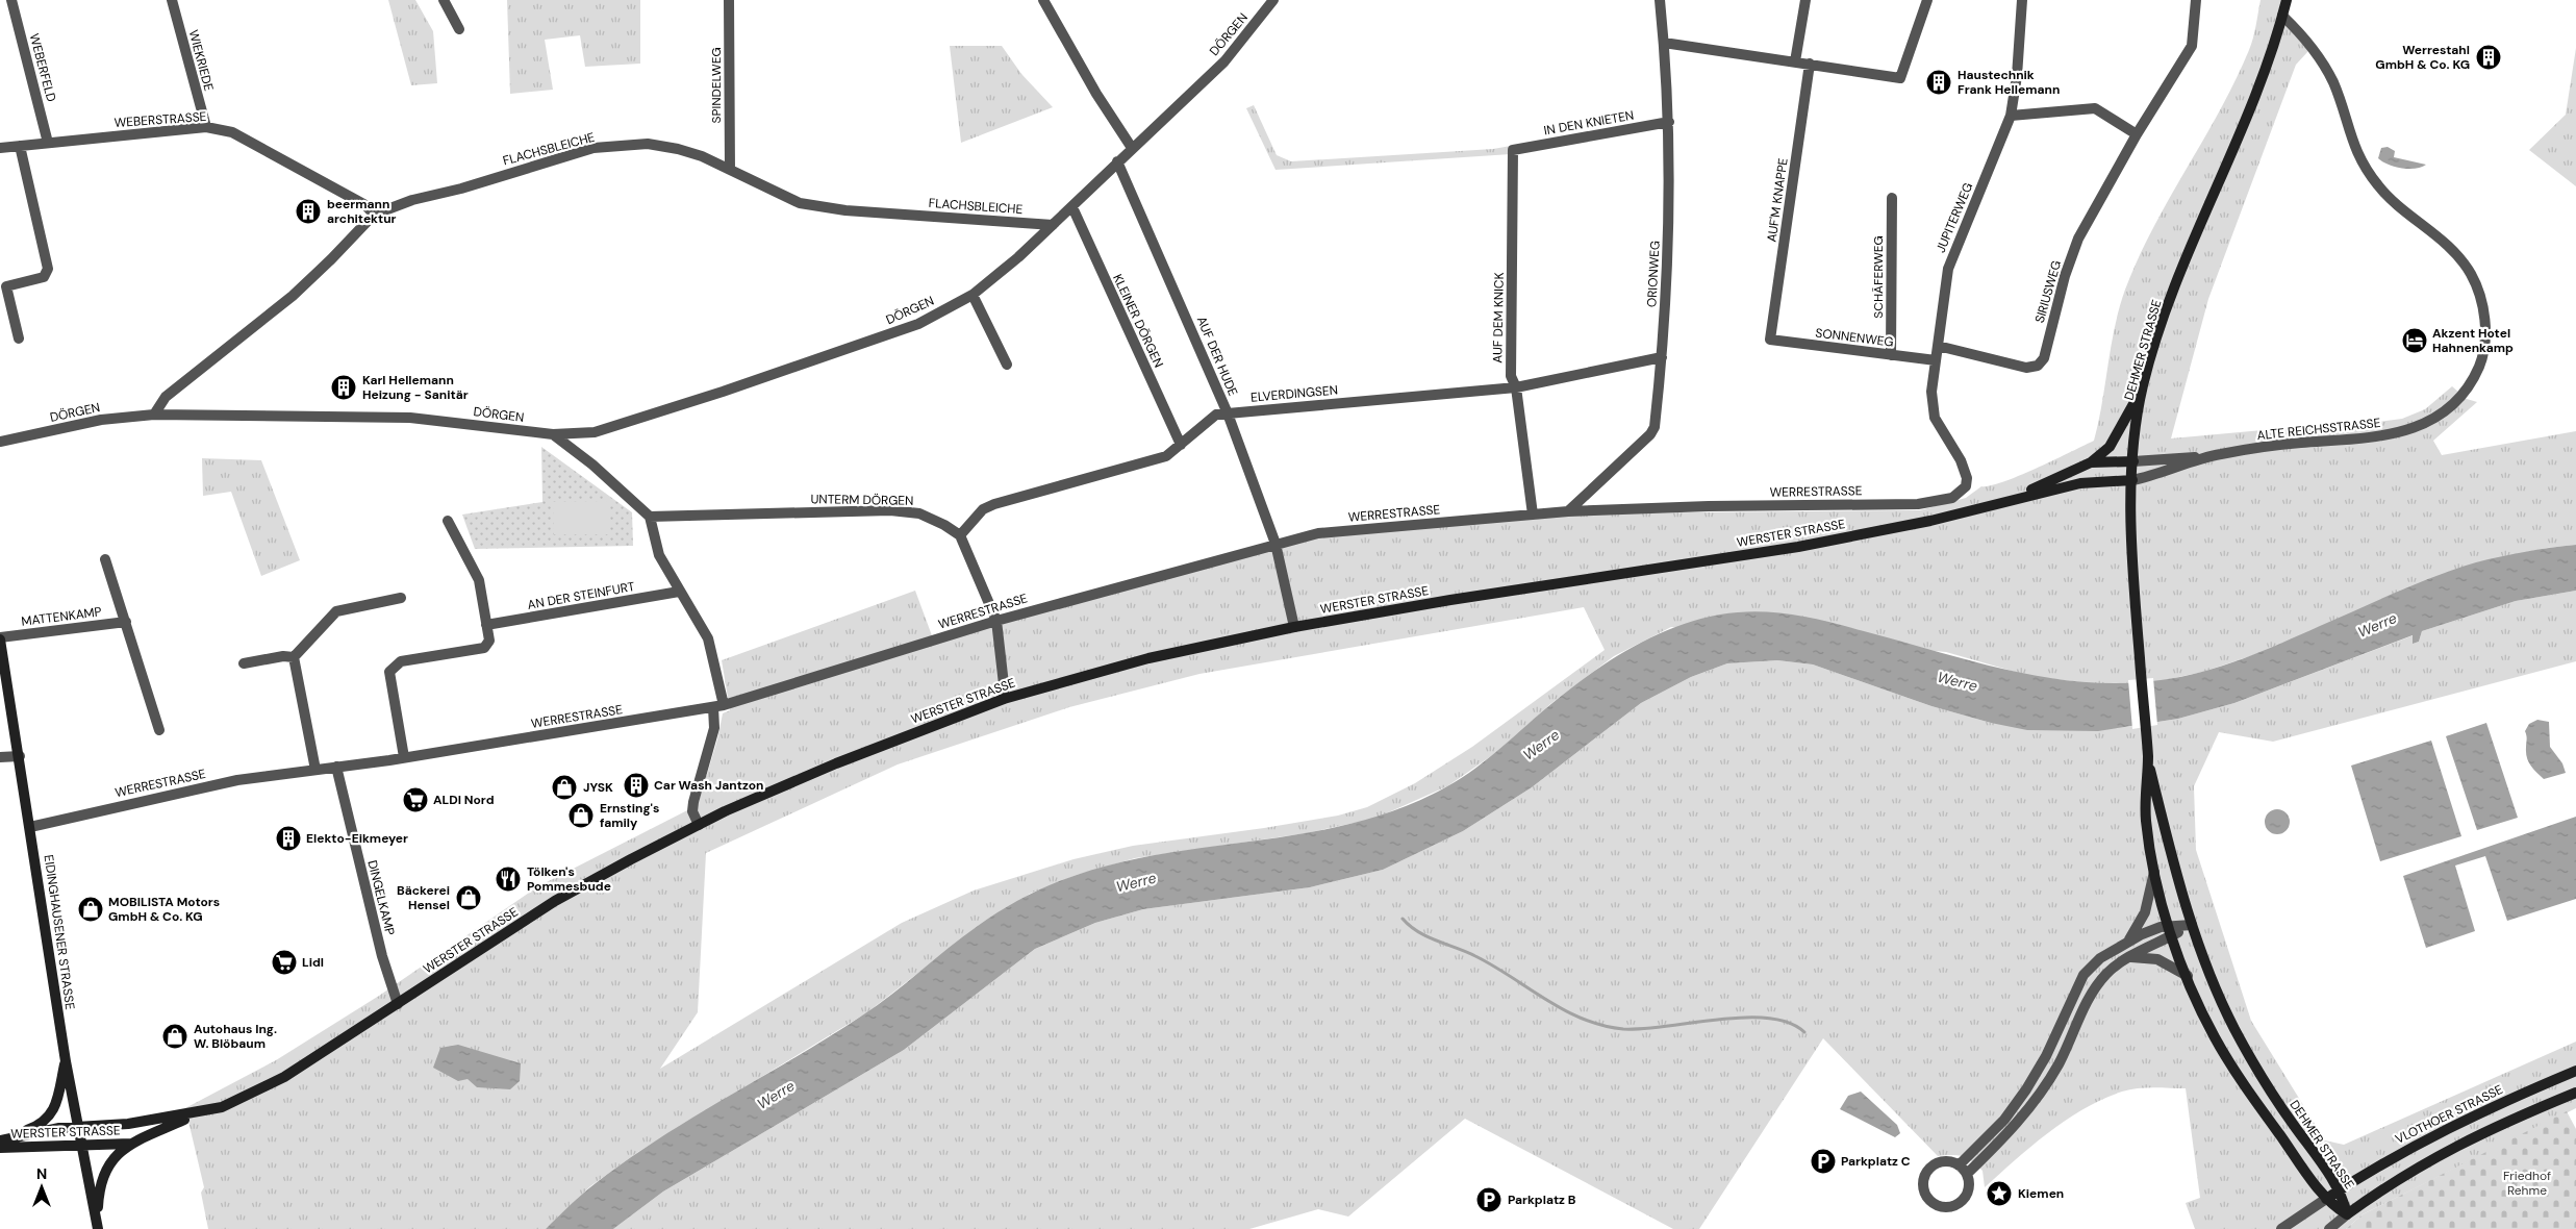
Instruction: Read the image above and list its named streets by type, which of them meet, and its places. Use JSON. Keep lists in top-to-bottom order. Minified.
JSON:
{"streets":{"main road":["DEHMER STRASSE","WERSTER STRASSE","EIDINGHAUSENER STRASSE","VLOTHOER STRASSE"],"street":["DÖRGEN","WIEKRIEDE","WEBERFELD","SPINDELWEG","WEBERSTRASSE","IN DEN KNIETEN","FLACHSBLEICHE","AUF'M KNAPPE","JUPITERWEG","ORIONWEG","SCHÄFERWEG","SIRIUSWEG","AUF DEM KNICK","KLEINER DÖRGEN","SONNENWEG","AUF DER HUDE","ELVERDINGSEN","ALTE REICHSSTRASSE","WERRESTRASSE","UNTERM DÖRGEN","AN DER STEINFURT","MATTENKAMP","DINGELKAMP"]},"crossings":[["DÖRGEN","FLACHSBLEICHE"],["DÖRGEN","KLEINER DÖRGEN"],["DÖRGEN","AUF DER HUDE"],["WIEKRIEDE","WEBERSTRASSE"],["WEBERFELD","WEBERSTRASSE"],["SPINDELWEG","FLACHSBLEICHE"],["WEBERSTRASSE","FLACHSBLEICHE"],["IN DEN KNIETEN","ORIONWEG"],["IN DEN KNIETEN","AUF DEM KNICK"],["AUF'M KNAPPE","SONNENWEG"],["JUPITERWEG","SIRIUSWEG"],["JUPITERWEG","SONNENWEG"],["JUPITERWEG","WERRESTRASSE"],["ORIONWEG","ELVERDINGSEN"],["ORIONWEG","WERRESTRASSE"],["SCHÄFERWEG","SONNENWEG"],["AUF DEM KNICK","ELVERDINGSEN"],["AUF DEM KNICK","WERRESTRASSE"],["KLEINER DÖRGEN","ELVERDINGSEN"],["DEHMER STRASSE","ALTE REICHSSTRASSE"],["DEHMER STRASSE","WERSTER STRASSE"],["DEHMER STRASSE","VLOTHOER STRASSE"],["AUF DER HUDE","ELVERDINGSEN"],["AUF DER HUDE","WERRESTRASSE"],["AUF DER HUDE","WERSTER STRASSE"],["ELVERDINGSEN","UNTERM DÖRGEN"],["ALTE REICHSSTRASSE","WERSTER STRASSE"],["WERRESTRASSE","DINGELKAMP"],["WERRESTRASSE","EIDINGHAUSENER STRASSE"],["WERSTER STRASSE","DINGELKAMP"],["WERSTER STRASSE","EIDINGHAUSENER STRASSE"],["MATTENKAMP","EIDINGHAUSENER STRASSE"]],"water":["Werre"],"parks":["Friedhof Rehme"],"places":{"building":["Werrestahl GmbH & Co. KG","Haustechnik Frank Hellemann","beermann architektur","Karl Hellemann Heizung - Sanitär","Car Wash Jantzon","Elekto-Eikmeyer"],"hotel":["Akzent Hotel Hahnenkamp"],"shop":["JYSK","Ernsting's family","Bäckerei Hensel","MOBILISTA Motors GmbH & Co. KG","Autohaus Ing. W. Blöbaum"],"supermarket":["ALDI Nord","Lidl"],"restaurant":["Tölken's Pommesbude"],"parking":["Parkplatz C","Parkplatz B"],"place":["Kiemen"]},"north":"top"}
